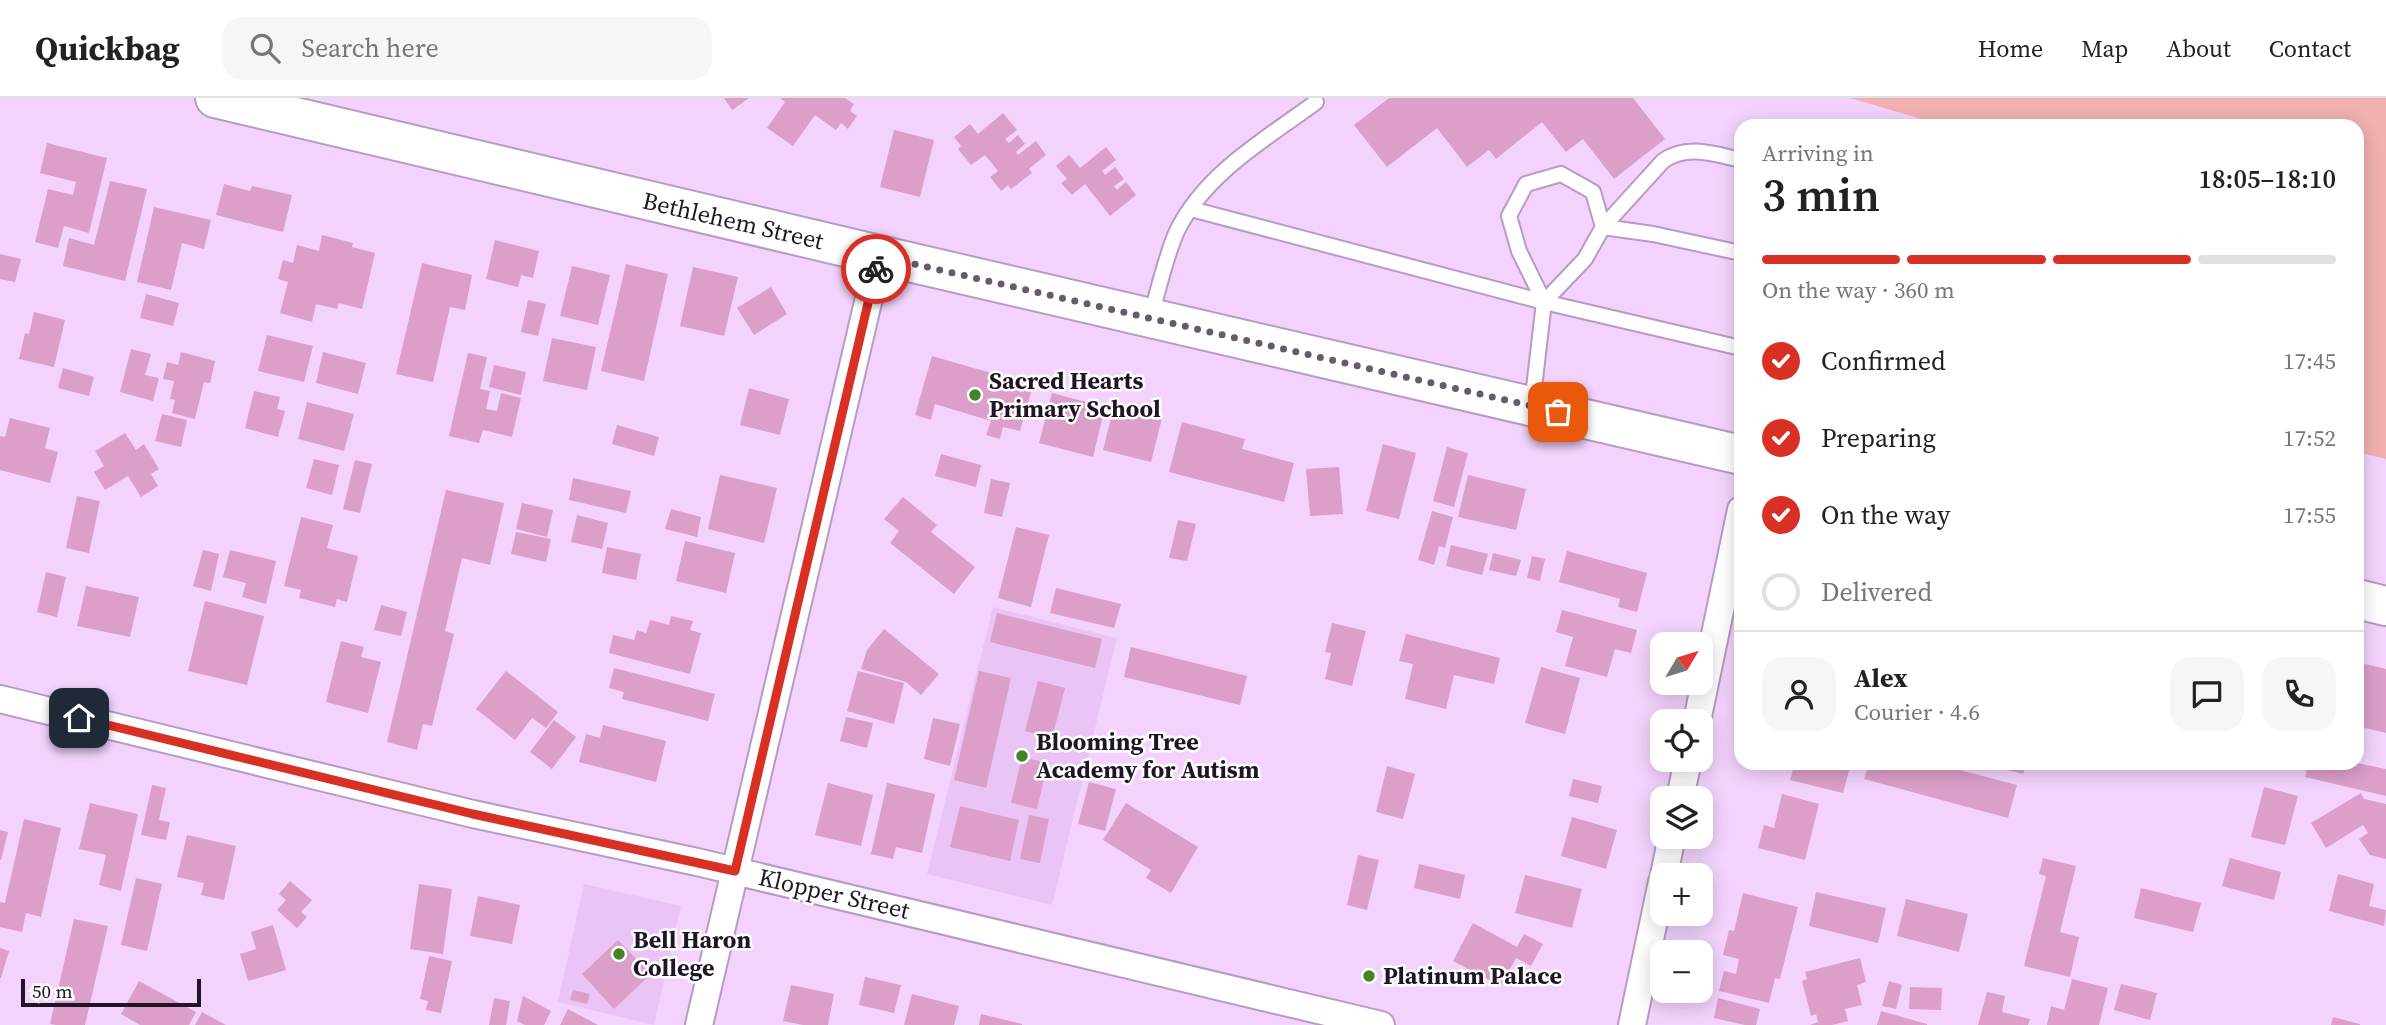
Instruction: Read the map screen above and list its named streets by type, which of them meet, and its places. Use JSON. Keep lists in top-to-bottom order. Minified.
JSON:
{"streets":{"main road":["Bethlehem Street"],"street":["Klopper Street"]},"places":["Sacred Hearts Primary School","Blooming Tree Academy for Autism","Bell Haron College","Platinum Palace"],"scale_bar":"50 m","north":"top right","page":{"header":"Quickbag","search":"Search here","nav":["Home","Map","About","Contact"],"heading":["3 min","Arriving in","18:05–18:10"],"panel":["Alex","Courier · 4.6"],"bar":"On the way · 360 m","list":[["Confirmed","17:45"],["Preparing","17:52"],["On the way","17:55"],"Delivered"],"map_buttons":["+","−"],"scale":"50 m"}}
